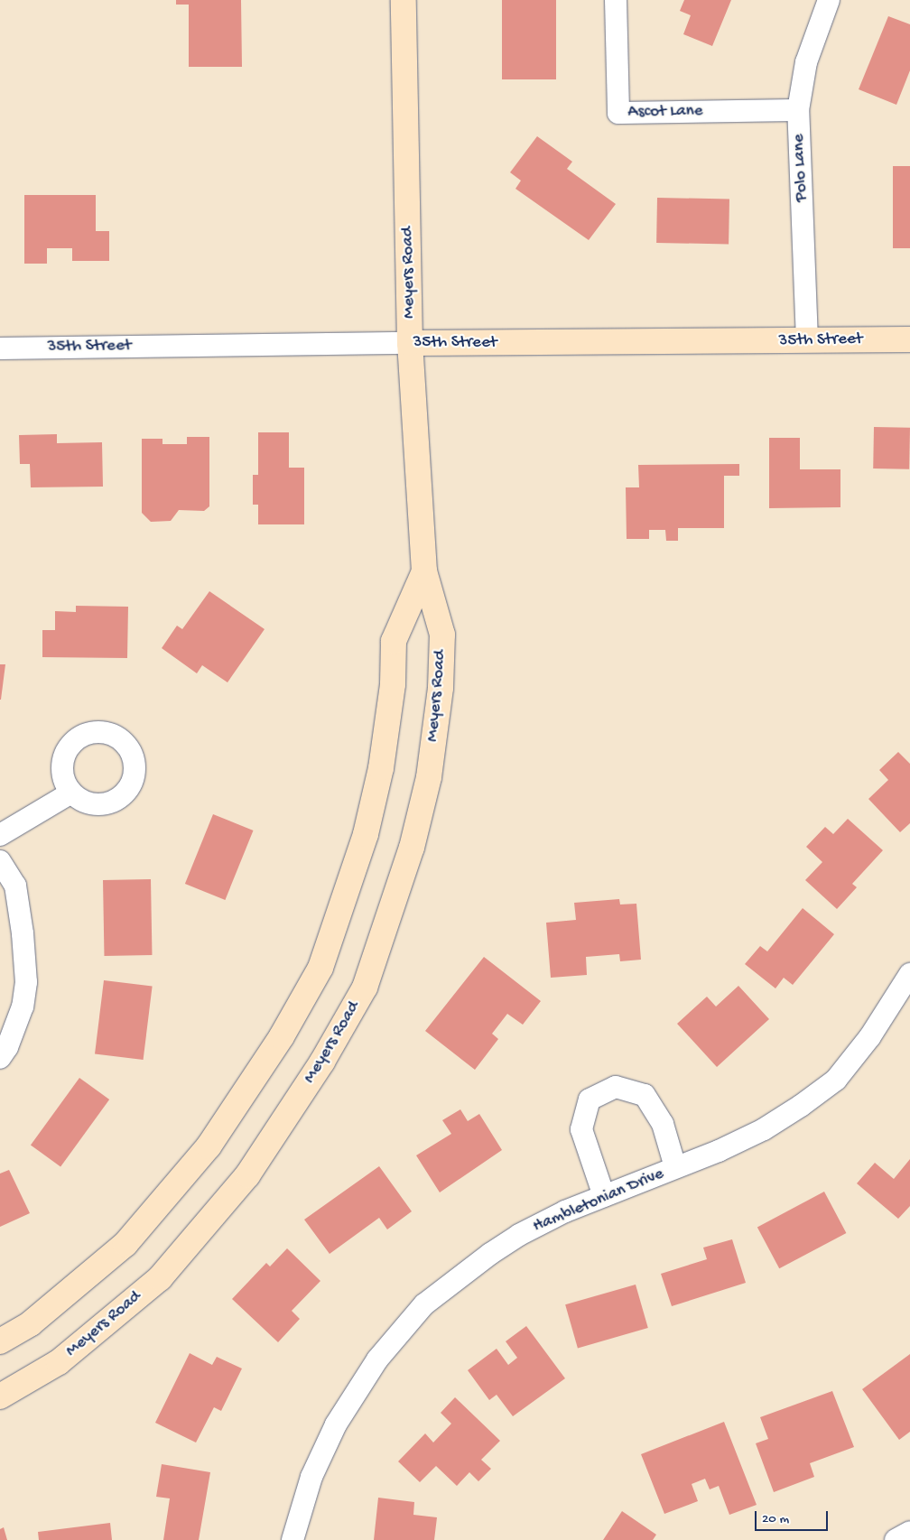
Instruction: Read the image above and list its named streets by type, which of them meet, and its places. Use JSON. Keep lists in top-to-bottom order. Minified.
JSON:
{"streets":{"street":["Ascot Lane","Polo Lane","Meyers Road","35th Street","Hambletonian Drive"]},"crossings":[["Ascot Lane","Polo Lane"],["Polo Lane","35th Street"],["Meyers Road","35th Street"]],"scale_bar":"20 m"}
